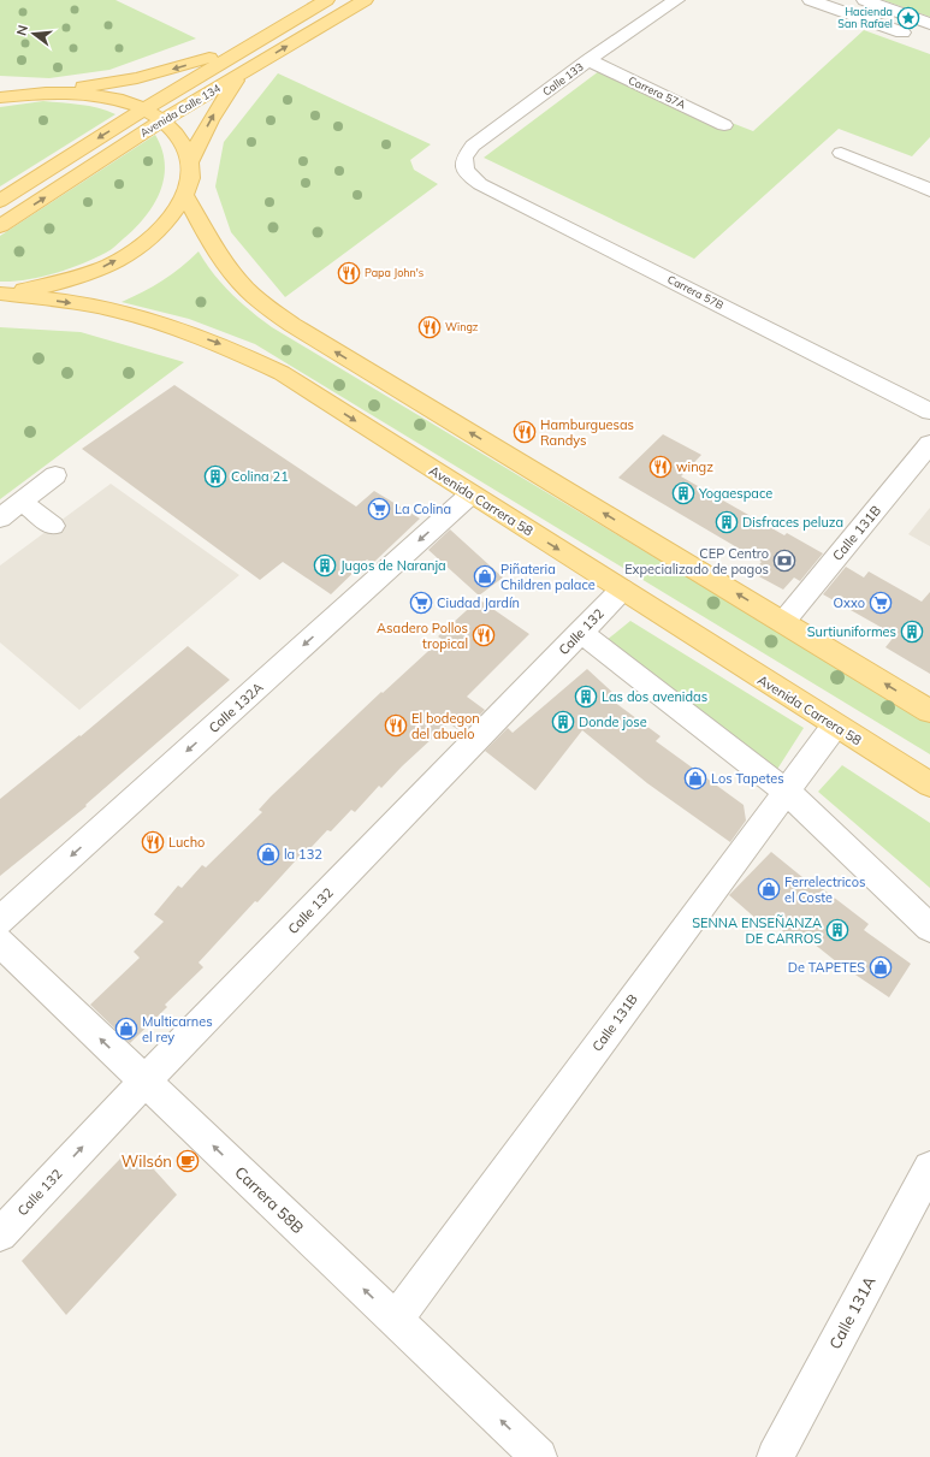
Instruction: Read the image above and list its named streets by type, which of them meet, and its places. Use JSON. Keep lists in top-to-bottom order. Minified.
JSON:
{"streets":{"main road":["Avenida Calle 134","Avenida Carrera 58"],"street":["Calle 133","Carrera 57A","Carrera 57B","Calle 131B","Calle 132","Calle 132A","Carrera 58B","Calle 131A"]},"crossings":[["Calle 133","Carrera 57A"],["Calle 133","Carrera 57B"],["Avenida Carrera 58","Calle 131B"],["Avenida Carrera 58","Calle 132"],["Avenida Carrera 58","Calle 132A"],["Calle 131B","Carrera 58B"],["Calle 132","Carrera 58B"]],"one_way":["Calle 132A","Carrera 58B"],"places":{"place":["Hacienda San Rafael"],"restaurant":["Papa John's","Wingz","Hamburguesas Randys","wingz","Asadero Pollos tropical","El bodegon del abuelo","Lucho"],"building":["Colina 21","Yogaespace","Disfraces peluza","Jugos de Naranja","Surtiuniformes","Las dos avenidas","Donde jose","SENNA ENSEÑANZA DE CARROS"],"supermarket":["La Colina","Ciudad Jardín","Oxxo"],"bank":["CEP Centro Expecializado de pagos"],"shop":["Piñateria Children palace","Los Tapetes","la 132","Ferrelectricos el Coste","De TAPETES","Multicarnes el rey"],"cafe":["Wilsón"]},"north":"left"}
